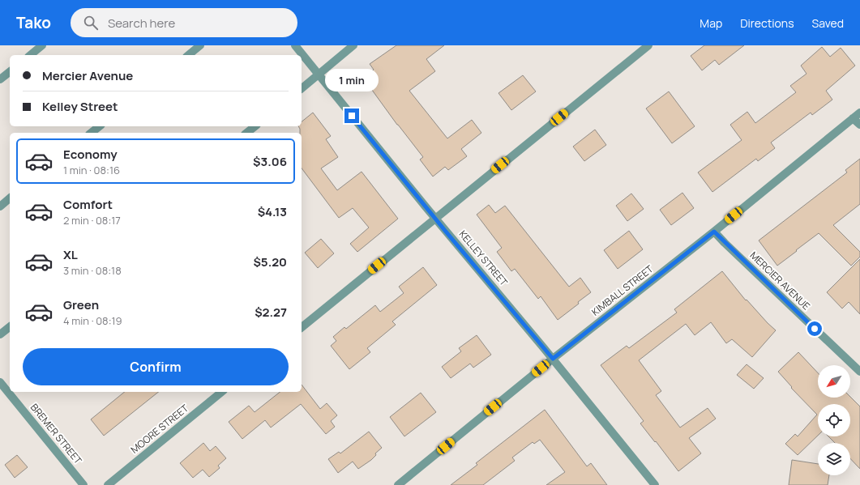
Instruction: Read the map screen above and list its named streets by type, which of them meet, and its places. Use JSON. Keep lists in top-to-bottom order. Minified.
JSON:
{"streets":{"street":["KELLEY STREET","MERCIER AVENUE","KIMBALL STREET","MOORE STREET","BREMER STREET"]},"crossings":[["KELLEY STREET","KIMBALL STREET"],["MERCIER AVENUE","KIMBALL STREET"]],"north":"bottom left","page":{"header":"Tako","search":"Search here","nav":["Map","Directions","Saved"],"banner":["Mercier Avenue","Kelley Street"],"bubble":"1 min","list":[{"name":"Economy","note":"1 min · 08:16","value":"$3.06"},{"name":"Comfort","note":"2 min · 08:17","value":"$4.13"},{"name":"XL","note":"3 min · 08:18","value":"$5.20"},{"name":"Green","note":"4 min · 08:19","value":"$2.27"}],"buttons":"Confirm"}}
